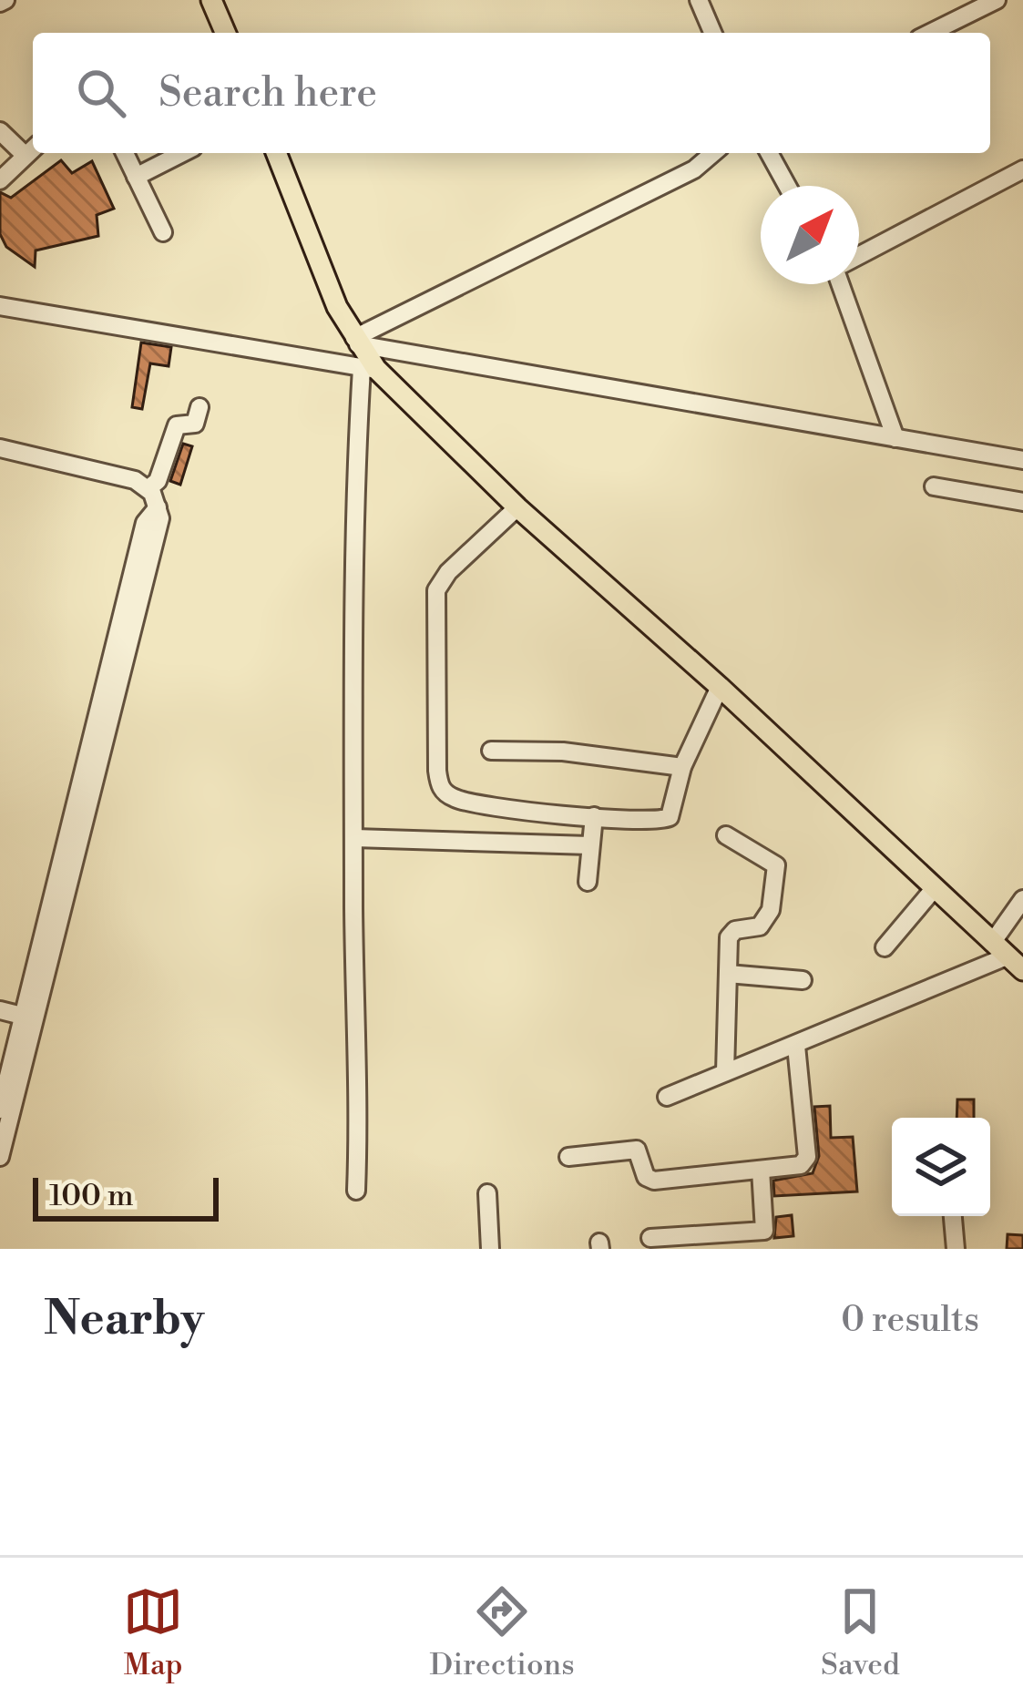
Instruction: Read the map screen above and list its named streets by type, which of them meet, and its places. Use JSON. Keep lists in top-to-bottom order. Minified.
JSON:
{"scale_bar":"100 m","north":"top right","page":{"search":"Search here","scale":"100 m","heading":["Nearby","0 results"],"nav":["Map","Directions","Saved"]}}
